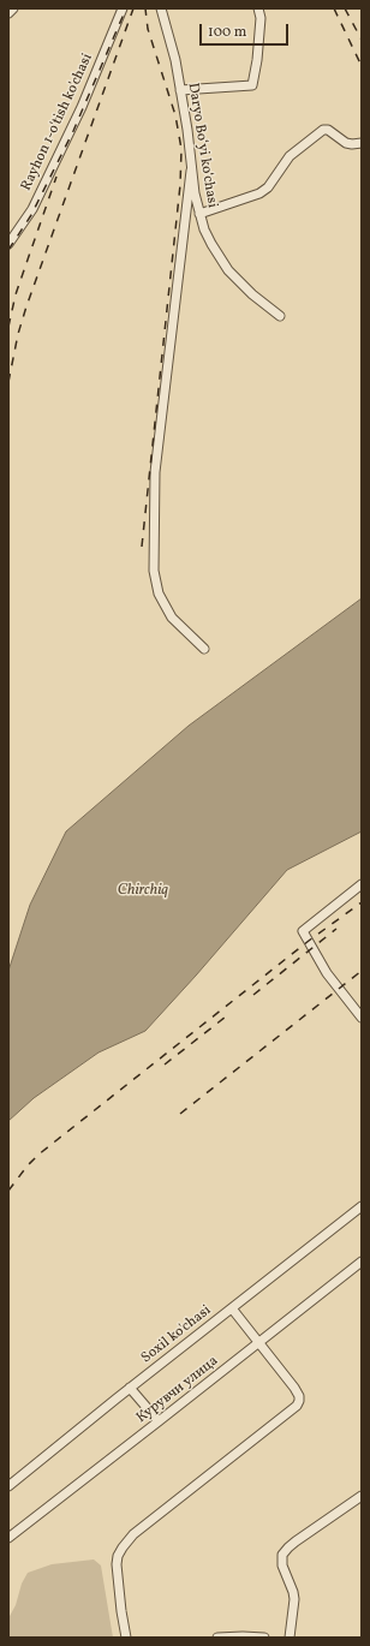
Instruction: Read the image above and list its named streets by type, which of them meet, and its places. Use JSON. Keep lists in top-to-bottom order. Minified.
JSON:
{"streets":{"street":["Rayhon 1-o'tish ko'chasi","Daryo Boʻyi koʻchasi","Soxil ko'chasi","Курувчи улица"]},"water":["Chirchiq"],"scale_bar":"100 m"}
